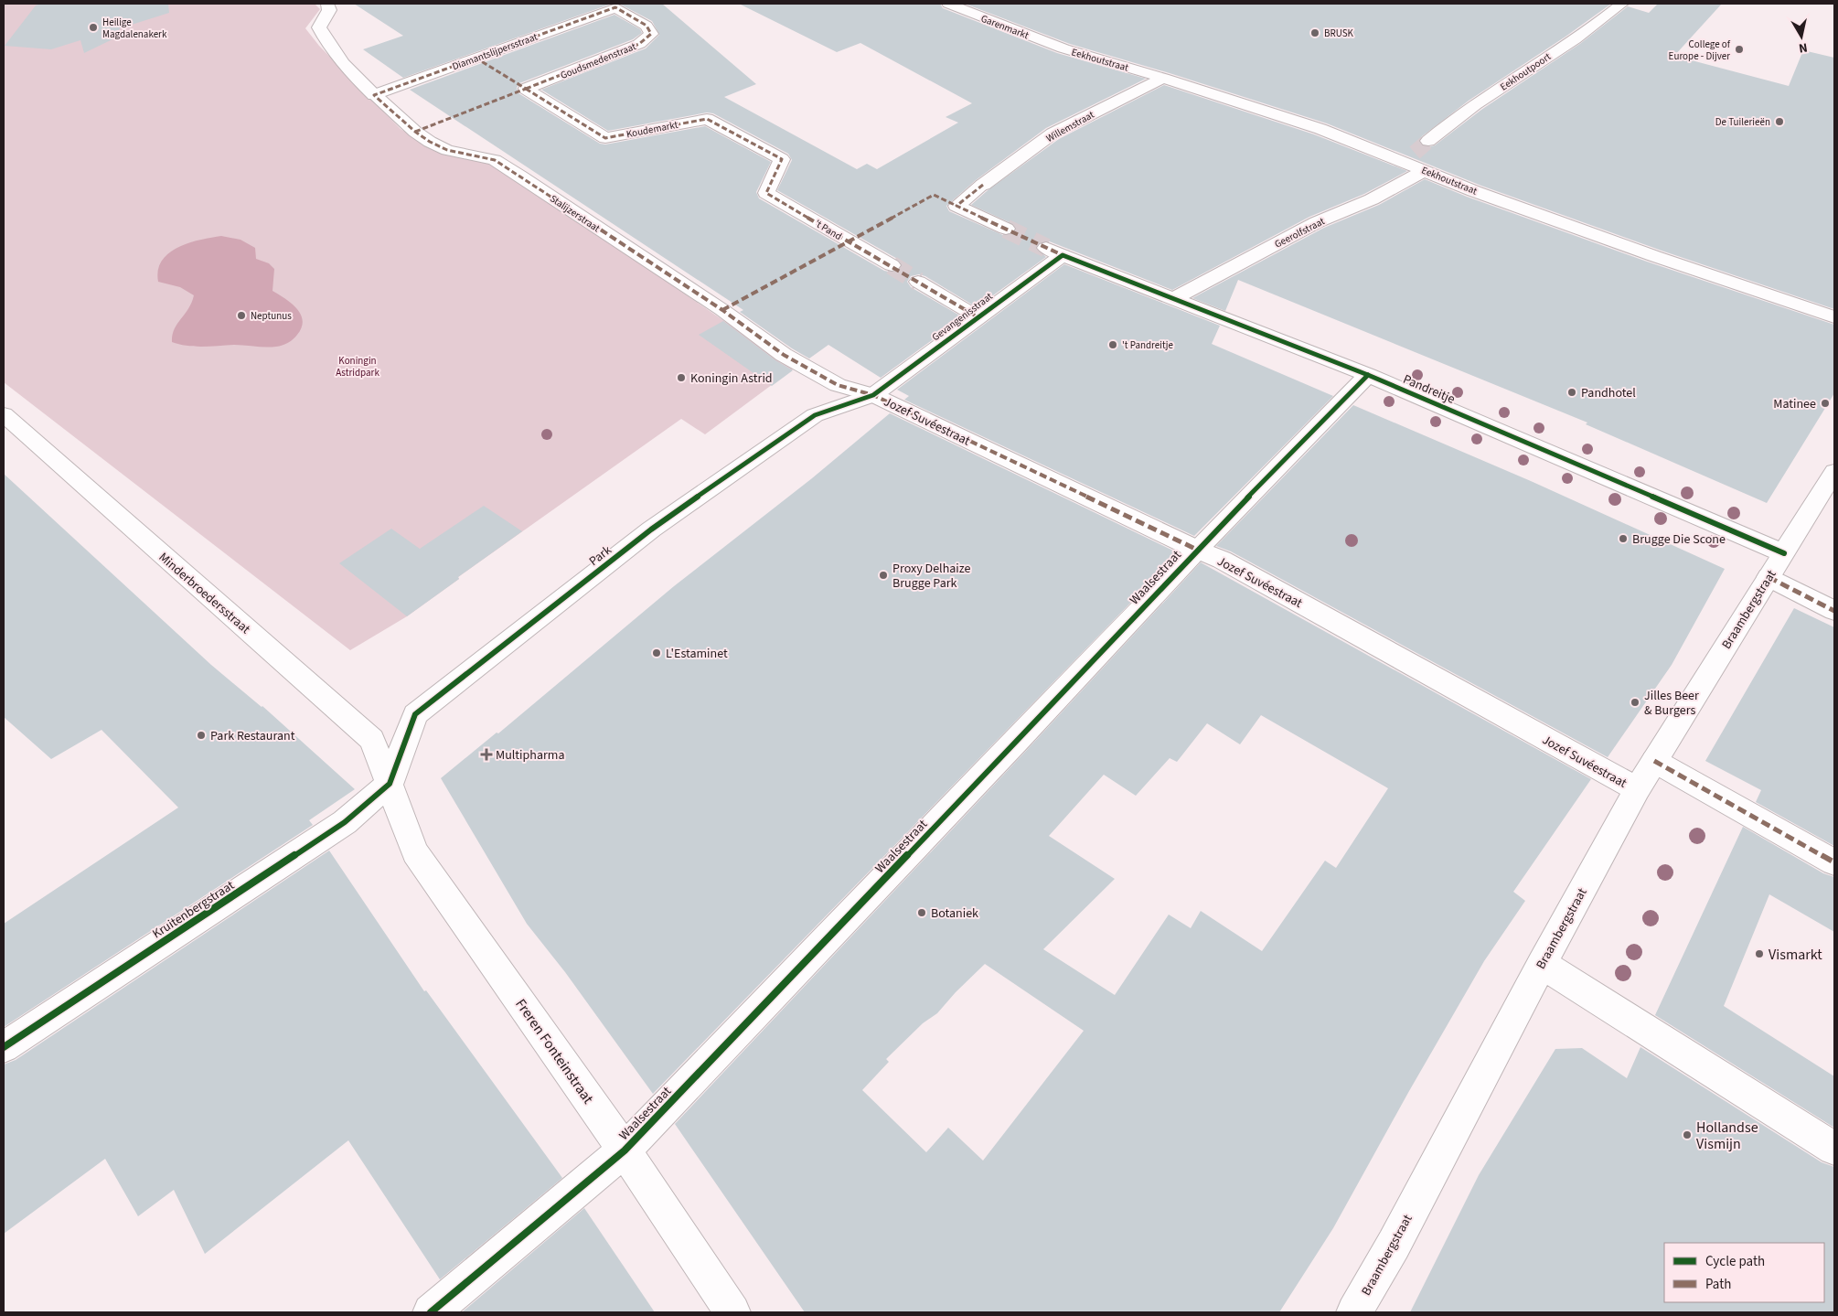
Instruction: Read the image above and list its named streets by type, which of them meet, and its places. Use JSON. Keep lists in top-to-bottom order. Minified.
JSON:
{"streets":{"street":["Garenmarkt","Diamantslijpersstraat","Eekhoutstraat","Goudsmedenstraat","Eekhoutpoort","Willemstraat","Koudemarkt","Stalijzerstraat","'t Pand","Geerolfstraat","Gevangenisstraat","Pandreitje","Jozef Suvéestraat","Park","Waalsestraat","Minderbroedersstraat","Braambergstraat","Kruitenbergstraat","Freren Fonteinstraat"]},"crossings":[["Garenmarkt","Eekhoutstraat"],["Diamantslijpersstraat","Goudsmedenstraat"],["Diamantslijpersstraat","Stalijzerstraat"],["Eekhoutstraat","Willemstraat"],["Eekhoutstraat","Geerolfstraat"],["Goudsmedenstraat","Koudemarkt"],["Koudemarkt","'t Pand"],["Stalijzerstraat","Gevangenisstraat"],["Stalijzerstraat","Jozef Suvéestraat"],["Stalijzerstraat","Park"],["Geerolfstraat","Pandreitje"],["Gevangenisstraat","Pandreitje"],["Gevangenisstraat","Jozef Suvéestraat"],["Gevangenisstraat","Park"],["Pandreitje","Waalsestraat"],["Pandreitje","Braambergstraat"],["Jozef Suvéestraat","Park"],["Jozef Suvéestraat","Waalsestraat"],["Jozef Suvéestraat","Braambergstraat"],["Park","Minderbroedersstraat"],["Park","Kruitenbergstraat"],["Park","Freren Fonteinstraat"],["Waalsestraat","Freren Fonteinstraat"],["Minderbroedersstraat","Kruitenbergstraat"],["Minderbroedersstraat","Freren Fonteinstraat"],["Kruitenbergstraat","Freren Fonteinstraat"]],"parks":["Koningin Astridpark"],"places":{"other":["Heilige Magdalenakerk","BRUSK","College of Europe - Dijver","De Tuilerieën","Neptunus","'t Pandreitje","Koningin Astrid","Pandhotel","Matinee","Brugge Die Scone","Proxy Delhaize Brugge Park","L'Estaminet","Jilles Beer & Burgers","Park Restaurant","Botaniek","Vismarkt","Hollandse Vismijn"],"health":["Multipharma"]},"legend":["Cycle path","Path"],"north":"bottom"}
